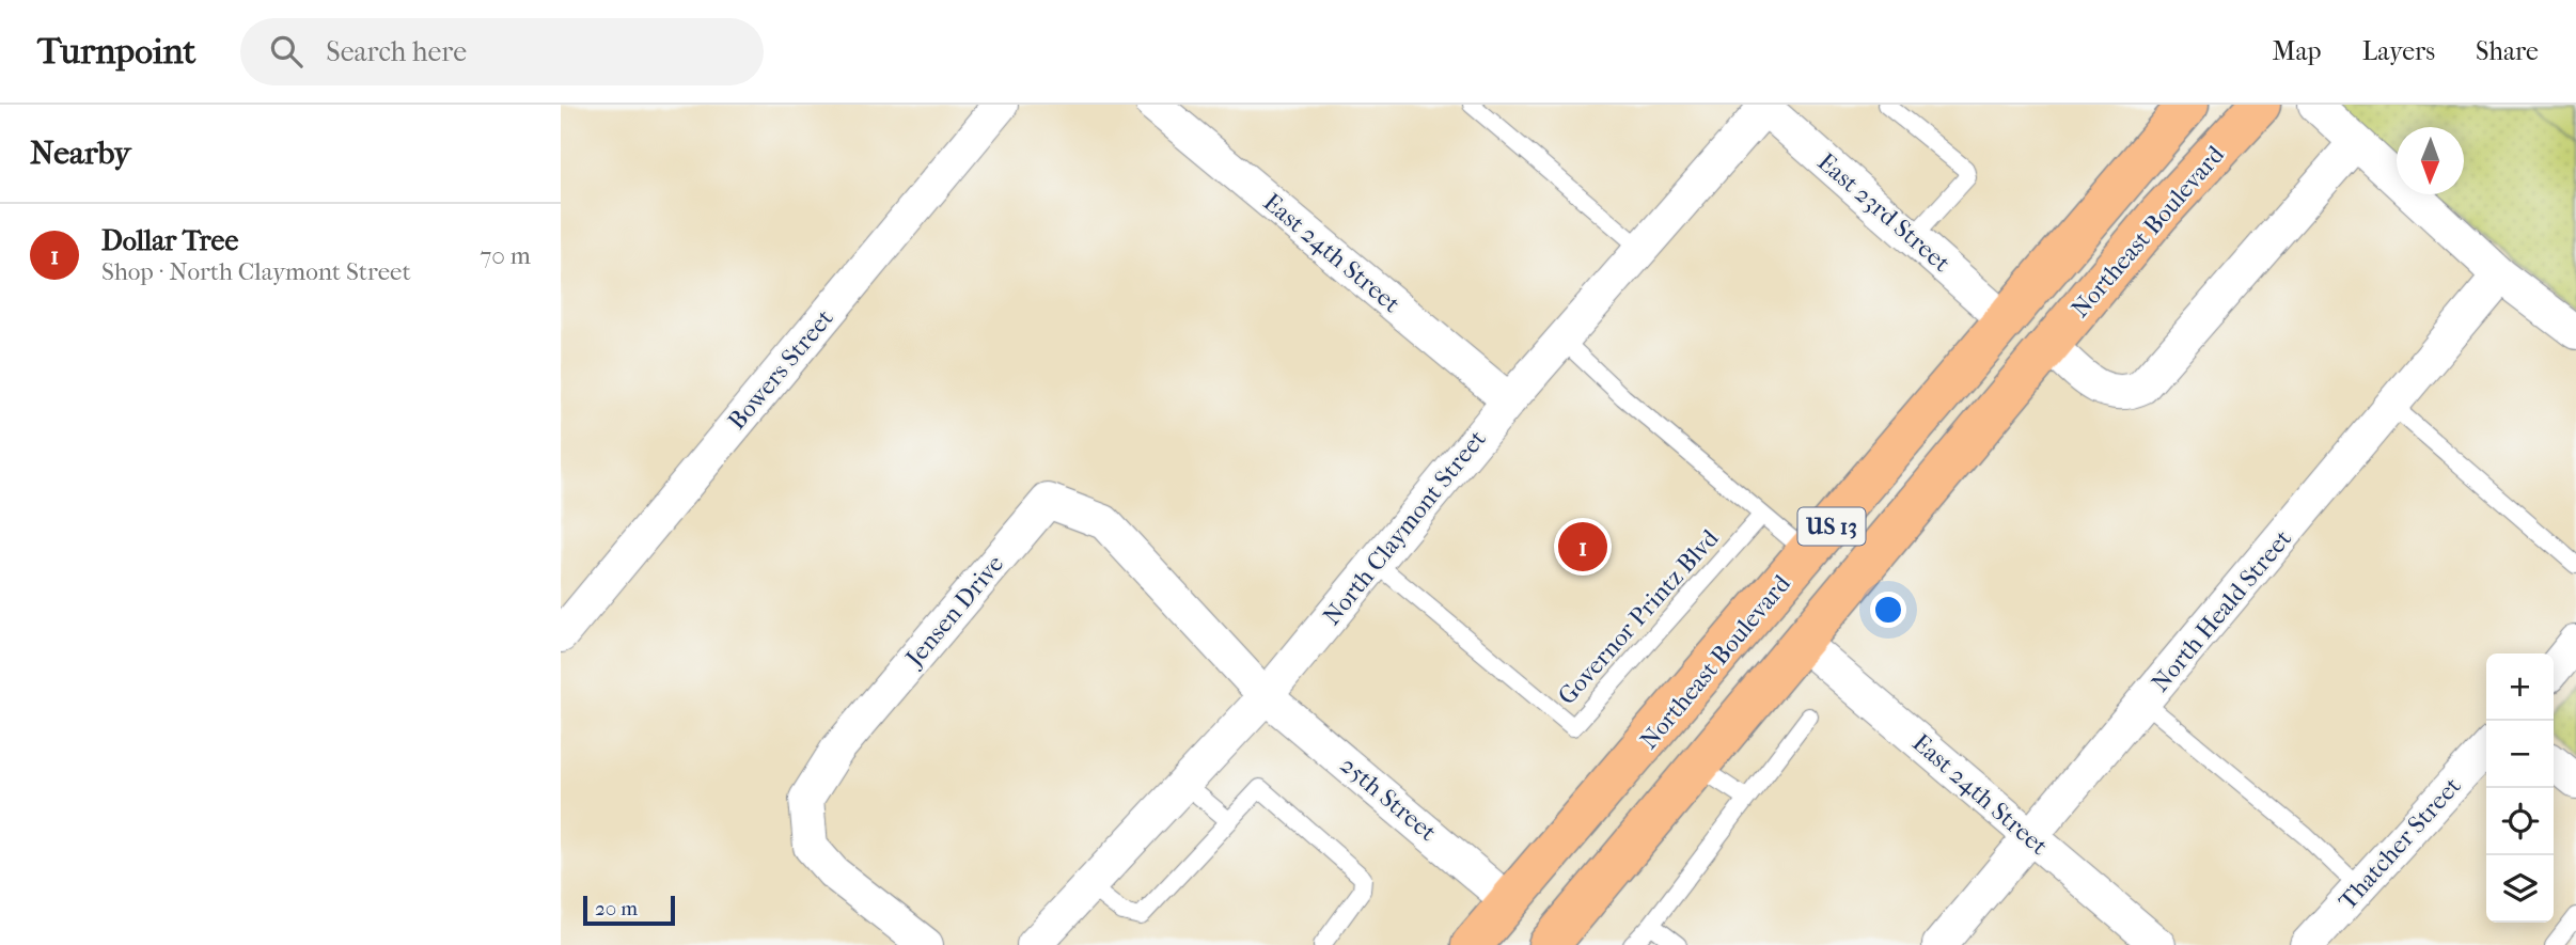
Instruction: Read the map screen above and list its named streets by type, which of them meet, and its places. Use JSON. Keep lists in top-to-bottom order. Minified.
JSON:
{"streets":{"main road":["Northeast Boulevard","US 13"],"street":["East 23rd Street","East 24th Street","Bowers Street","North Claymont Street","Jensen Drive","North Heald Street","25th Street","Thatcher Street"],"lane":["Governor Printz Blvd"]},"crossings":[["East 23rd Street","Northeast Boulevard"],["East 23rd Street","North Claymont Street"],["Northeast Boulevard","East 24th Street"],["Northeast Boulevard","25th Street"],["East 24th Street","North Claymont Street"],["East 24th Street","North Heald Street"],["North Claymont Street","Jensen Drive"],["North Claymont Street","Governor Printz Blvd"],["North Claymont Street","25th Street"],["Jensen Drive","25th Street"]],"scale_bar":"20 m","north":"bottom","page":{"header":"Turnpoint","search":"Search here","nav":["Map","Layers","Share"],"heading":"Nearby","list":[{"mark":"1","name":"Dollar Tree","note":"Shop · North Claymont Street","value":"70 m"}],"pins":"1","map_buttons":["+","−"],"scale":"20 m"}}
